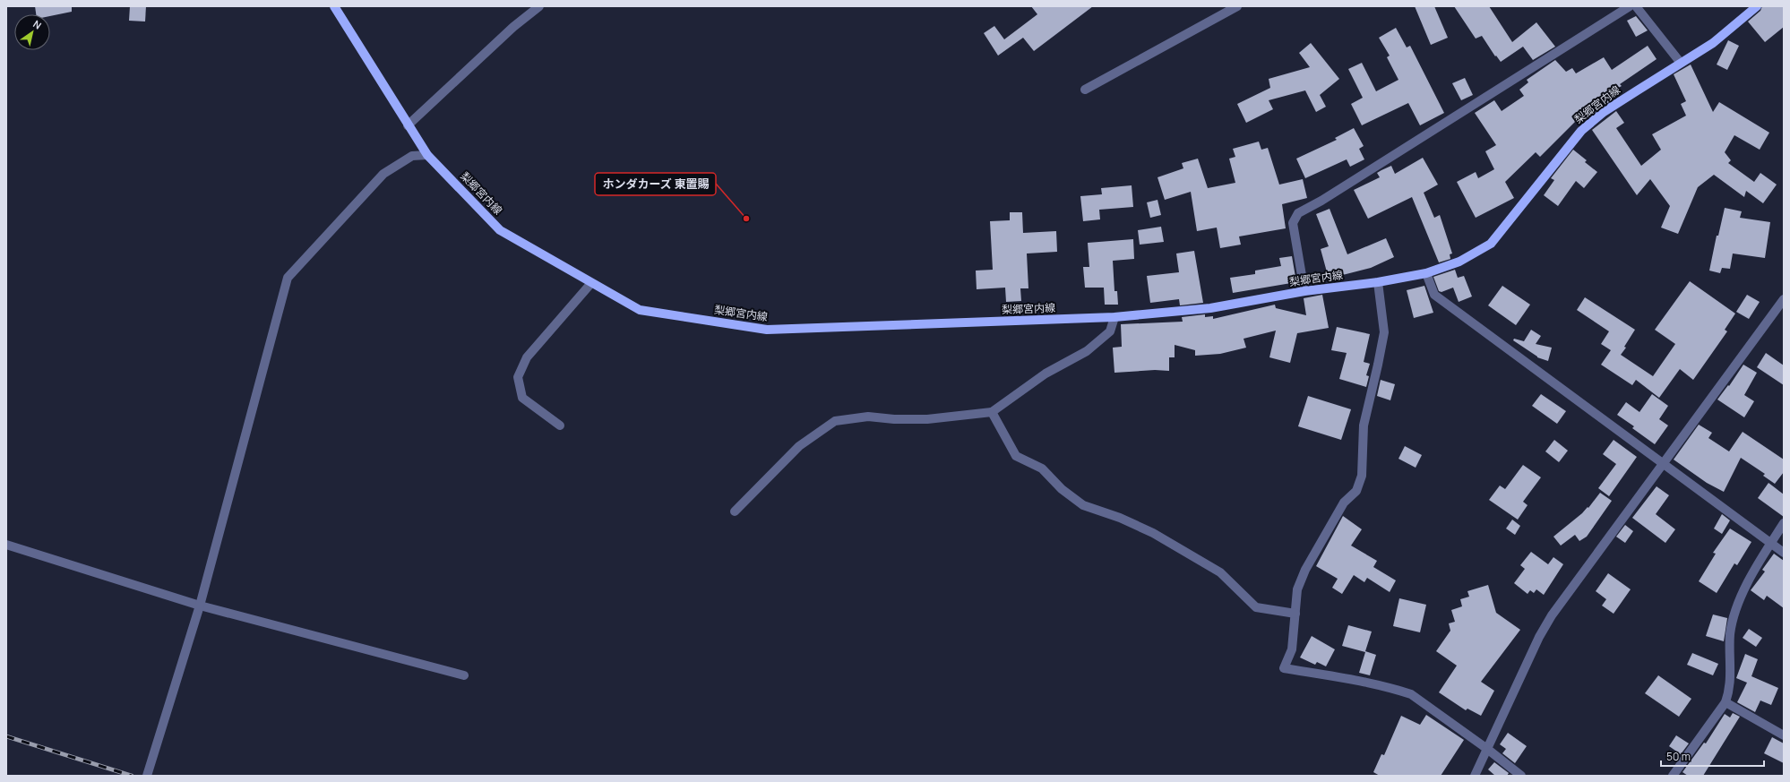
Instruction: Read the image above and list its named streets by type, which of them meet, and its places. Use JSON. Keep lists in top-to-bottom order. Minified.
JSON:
{"streets":{"main road":["梨郷宮内線"]},"places":["ホンダカーズ 東置賜"],"scale_bar":"50 m","north":"top right"}
